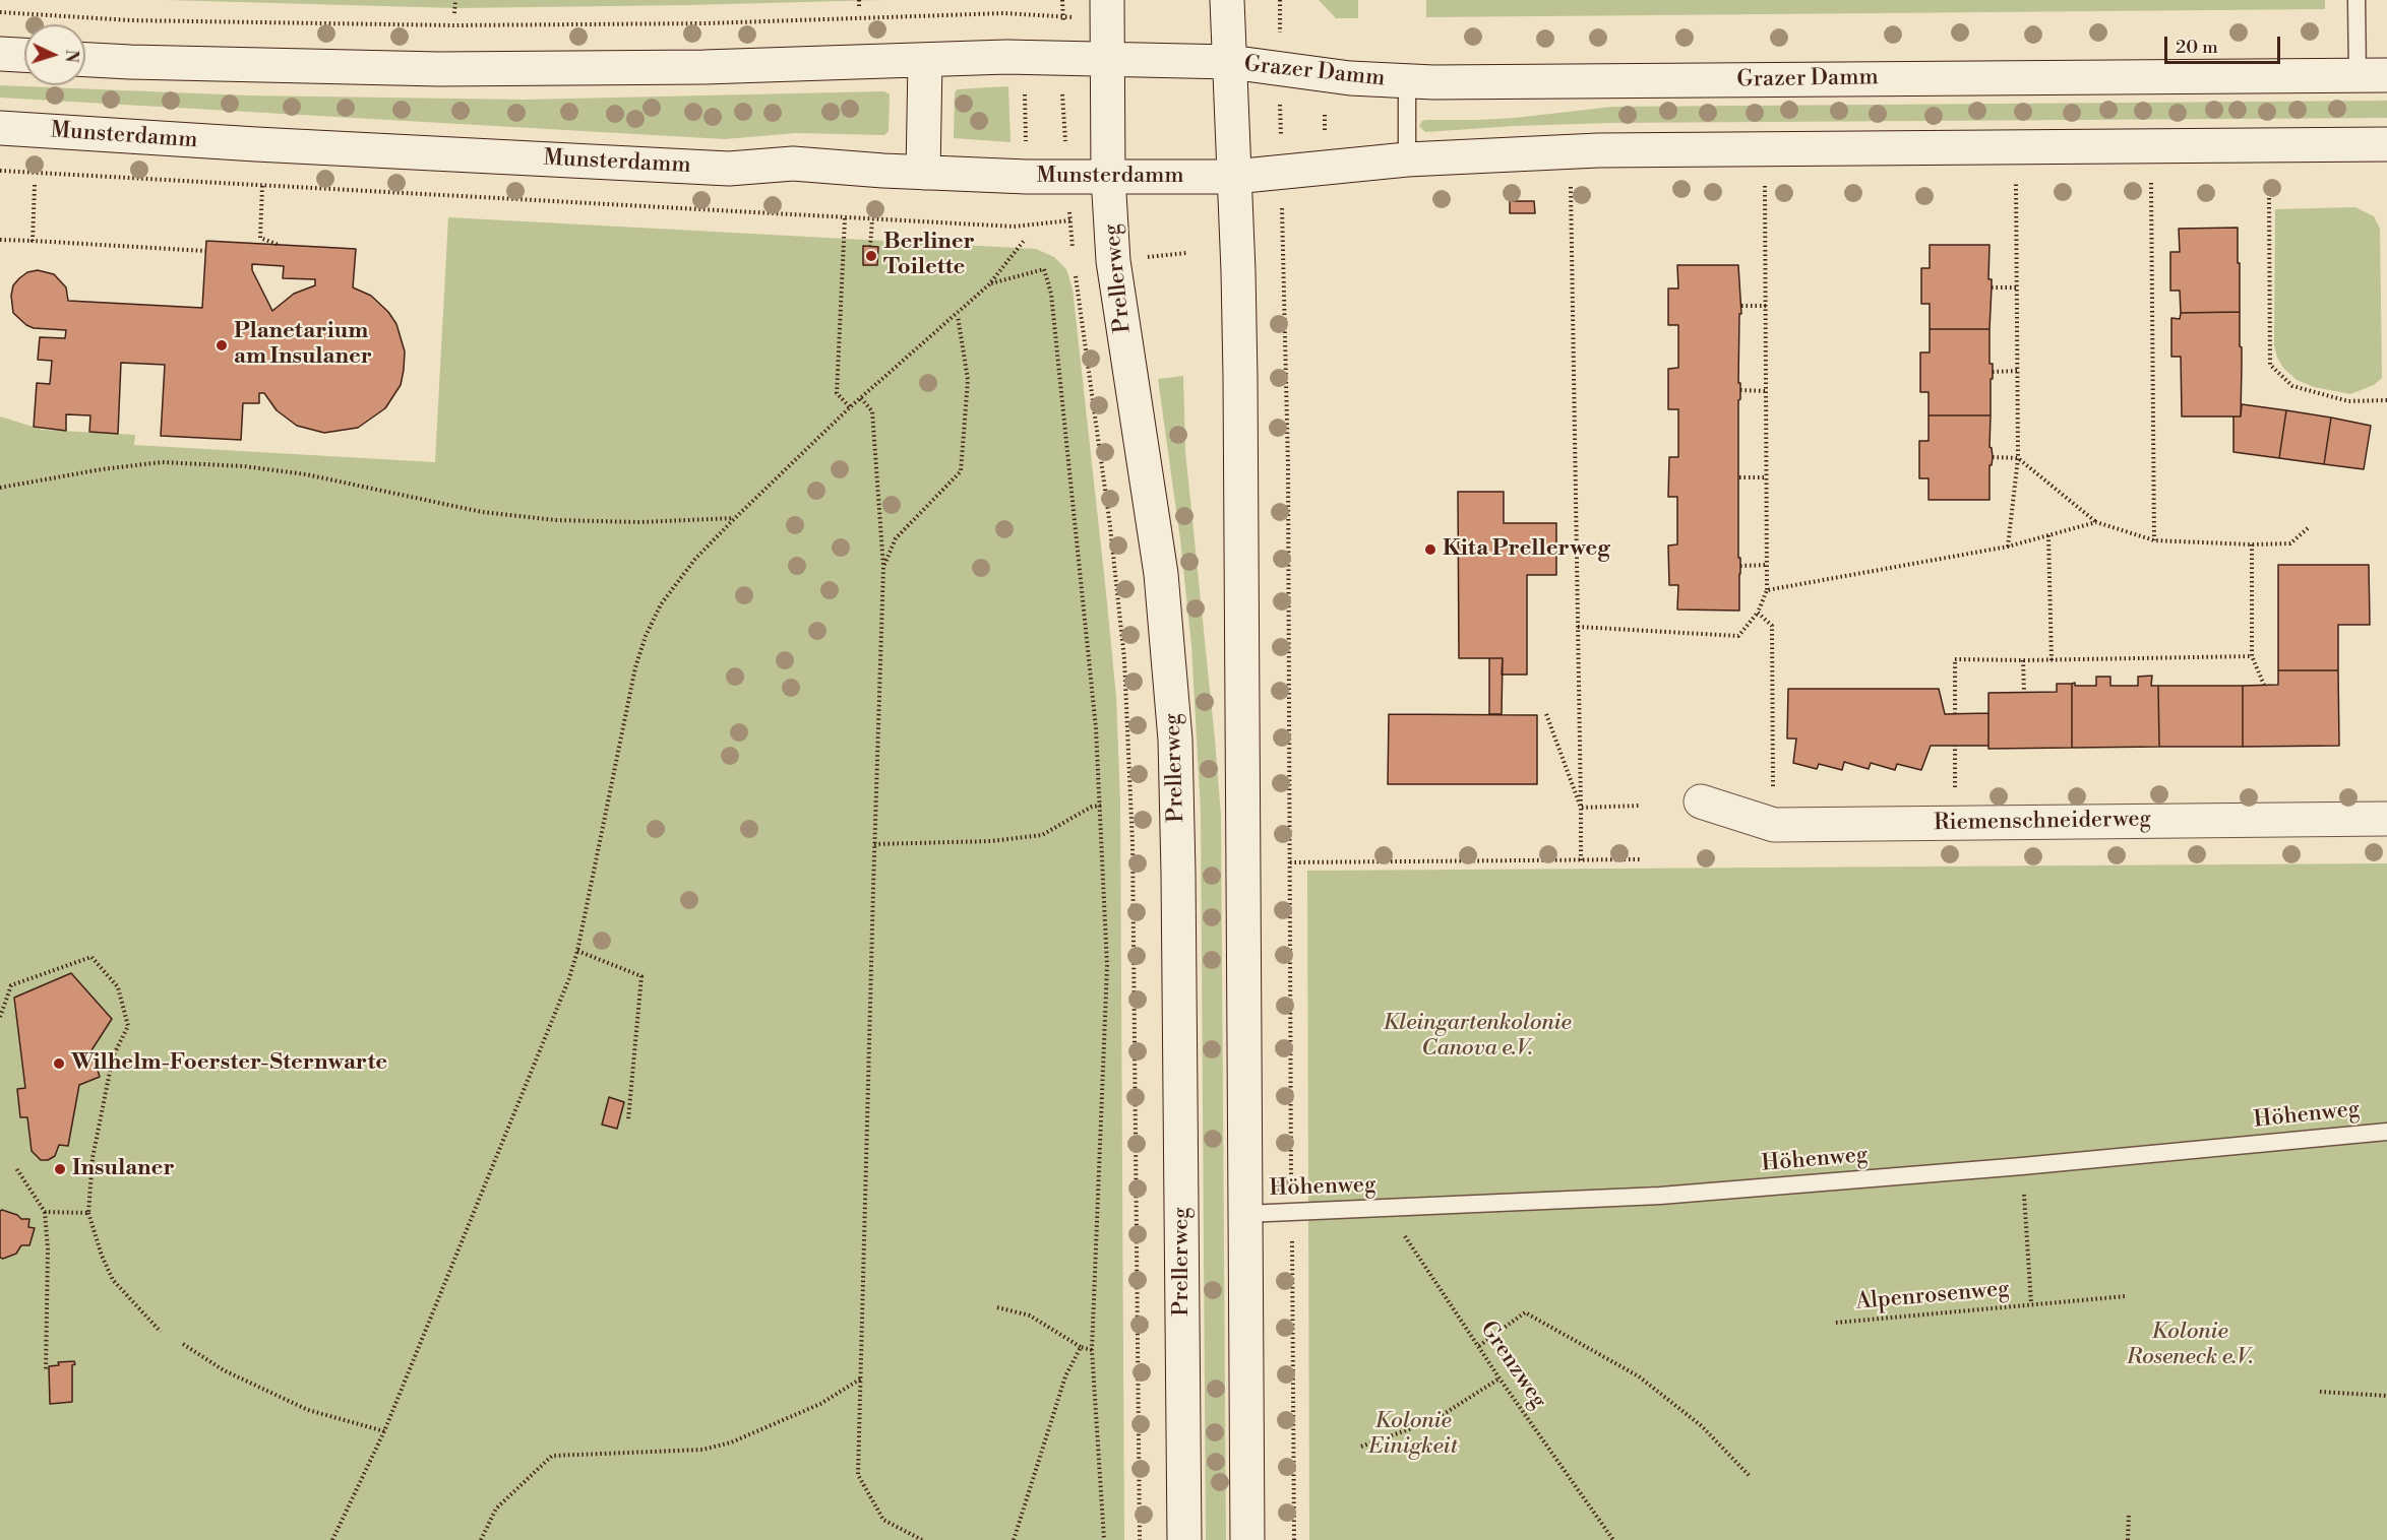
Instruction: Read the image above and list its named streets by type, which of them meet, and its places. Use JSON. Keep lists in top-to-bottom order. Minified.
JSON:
{"streets":{"main road":["Grazer Damm","Munsterdamm","Prellerweg","Riemenschneiderweg"],"lane":["Höhenweg"],"path":["Alpenrosenweg","Grenzweg"]},"crossings":[["Munsterdamm","Prellerweg"],["Höhenweg","Alpenrosenweg"],["Höhenweg","Grenzweg"]],"parks":["Kleingartenkolonie Canova e.V.","Kolonie Roseneck e.V.","Kolonie Einigkeit"],"places":["Berliner Toilette","Planetarium am Insulaner","Kita Prellerweg","Wilhelm-Foerster-Sternwarte","Insulaner"],"scale_bar":"20 m","north":"right"}
